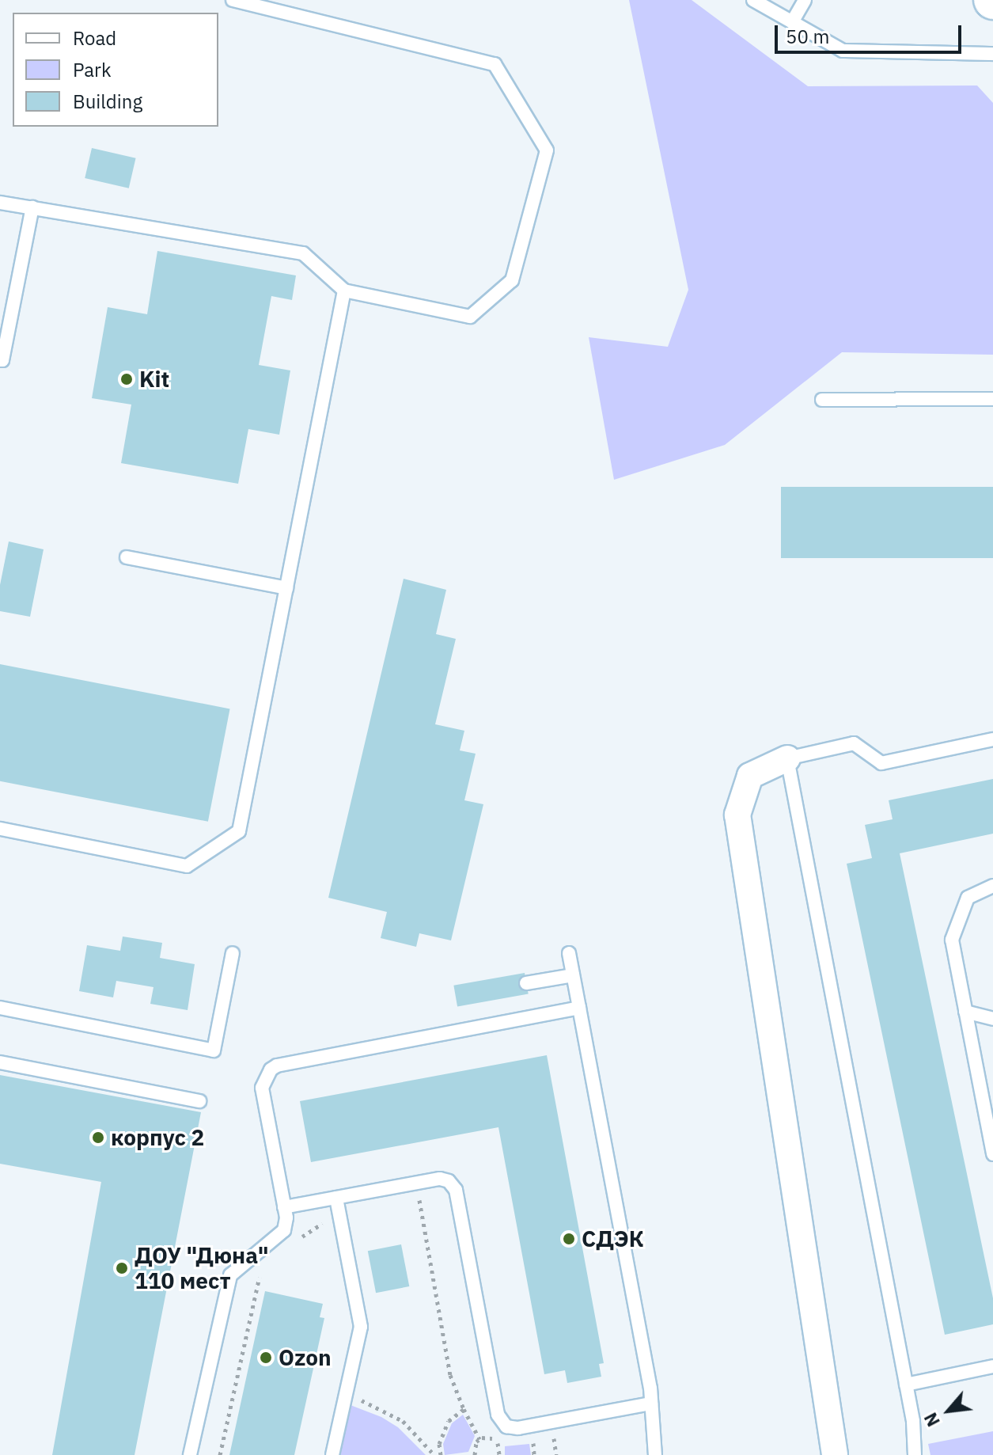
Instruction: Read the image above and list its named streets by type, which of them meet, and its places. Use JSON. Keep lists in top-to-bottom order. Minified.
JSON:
{"places":["Kit","корпус 2","СДЭК","ДОУ \"Дюна\" 110 мест","Ozon"],"legend":["Road","Park","Building"],"scale_bar":"50 m","north":"bottom left"}
